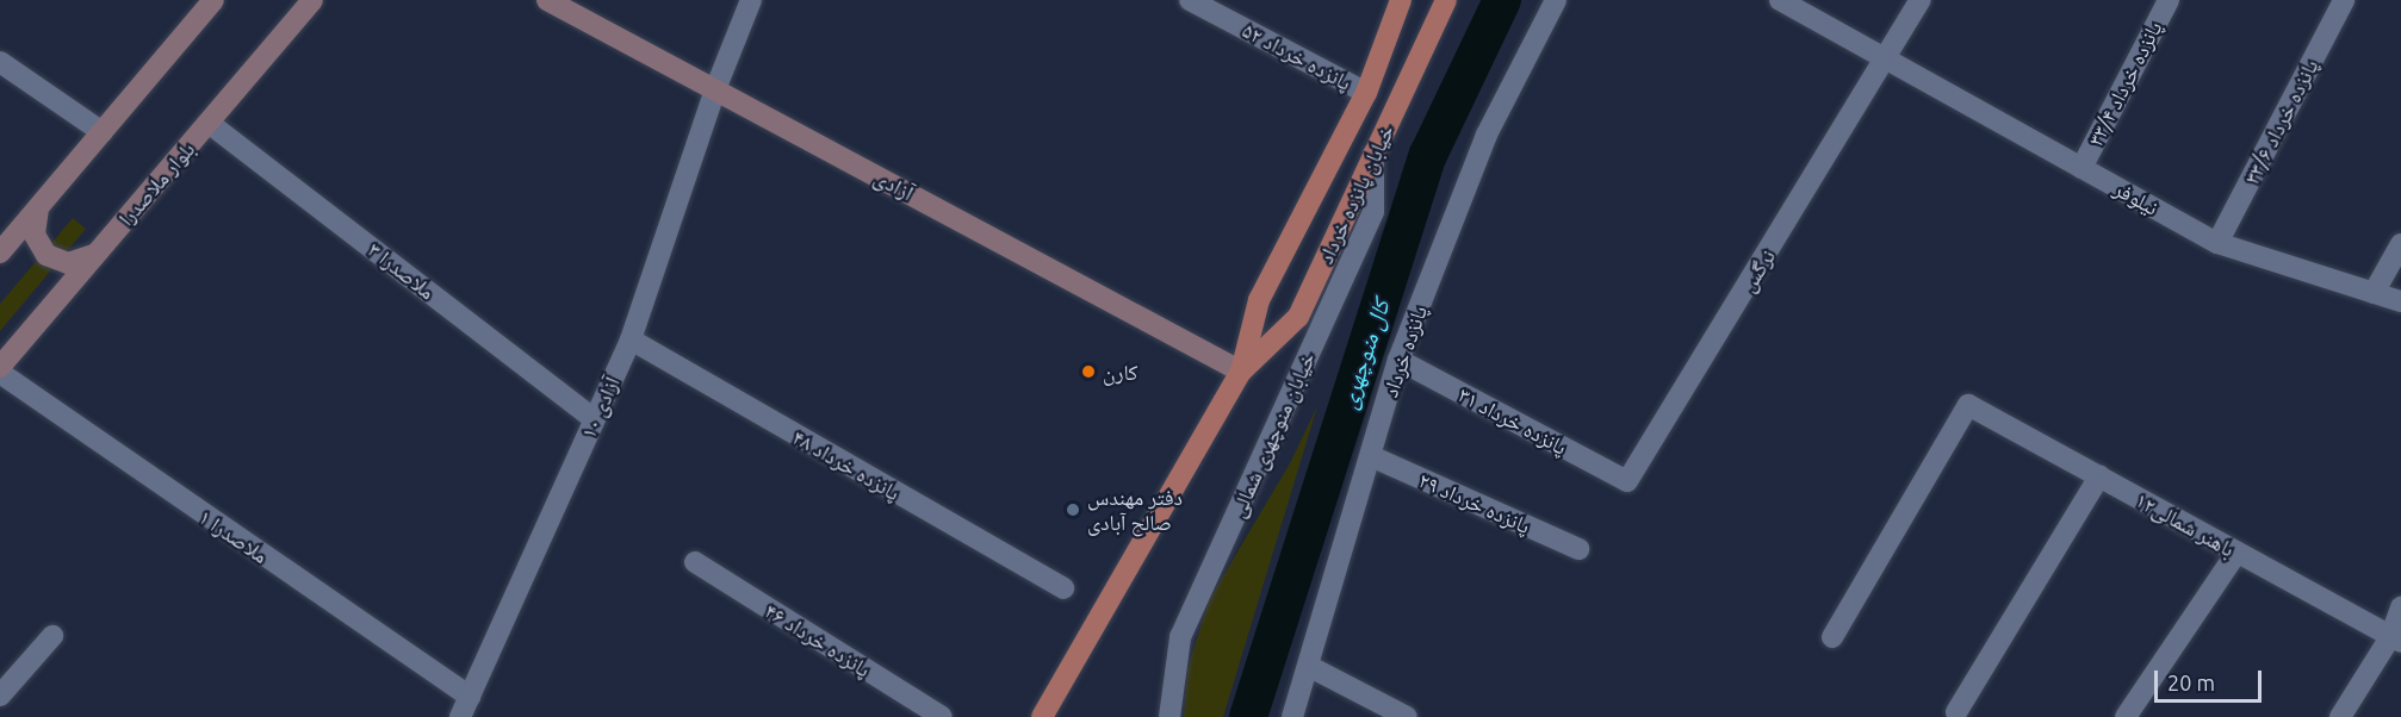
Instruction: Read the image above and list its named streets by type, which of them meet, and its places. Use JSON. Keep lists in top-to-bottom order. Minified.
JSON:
{"streets":{"main road":["بلوار ملاصدرا","آزادی","خیابان پانزده خرداد"],"street":["پانزده خرداد ۵۲","پانزده خرداد ۳۳/۴","پانزده خرداد ۳۳/۶","نیلوفر","ملاصدرا ۳","نرگس","پانزده خرداد","آزادی ۱۰","پانزده خرداد ۳۱","خیابان منوچهری شمالی","پانزده خرداد ۴۸","پانزده خرداد ۲۹","باهنر شمالی۱۲","ملاصدرا ۱","پانزده خرداد ۴۶"]},"crossings":[["پانزده خرداد ۵۲","خیابان پانزده خرداد"],["پانزده خرداد ۳۳/۴","نیلوفر"],["پانزده خرداد ۳۳/۶","نیلوفر"],["بلوار ملاصدرا","ملاصدرا ۳"],["بلوار ملاصدرا","ملاصدرا ۱"],["آزادی","خیابان پانزده خرداد"],["آزادی","آزادی ۱۰"],["خیابان پانزده خرداد","خیابان منوچهری شمالی"],["نیلوفر","نرگس"],["ملاصدرا ۳","آزادی ۱۰"],["نرگس","پانزده خرداد ۳۱"],["پانزده خرداد","پانزده خرداد ۳۱"],["پانزده خرداد","پانزده خرداد ۲۹"],["آزادی ۱۰","پانزده خرداد ۴۸"],["آزادی ۱۰","ملاصدرا ۱"]],"water":["کال منوچهری"],"places":["کارن","دفتر مهندس صالح آبادی"],"scale_bar":"20 m"}
